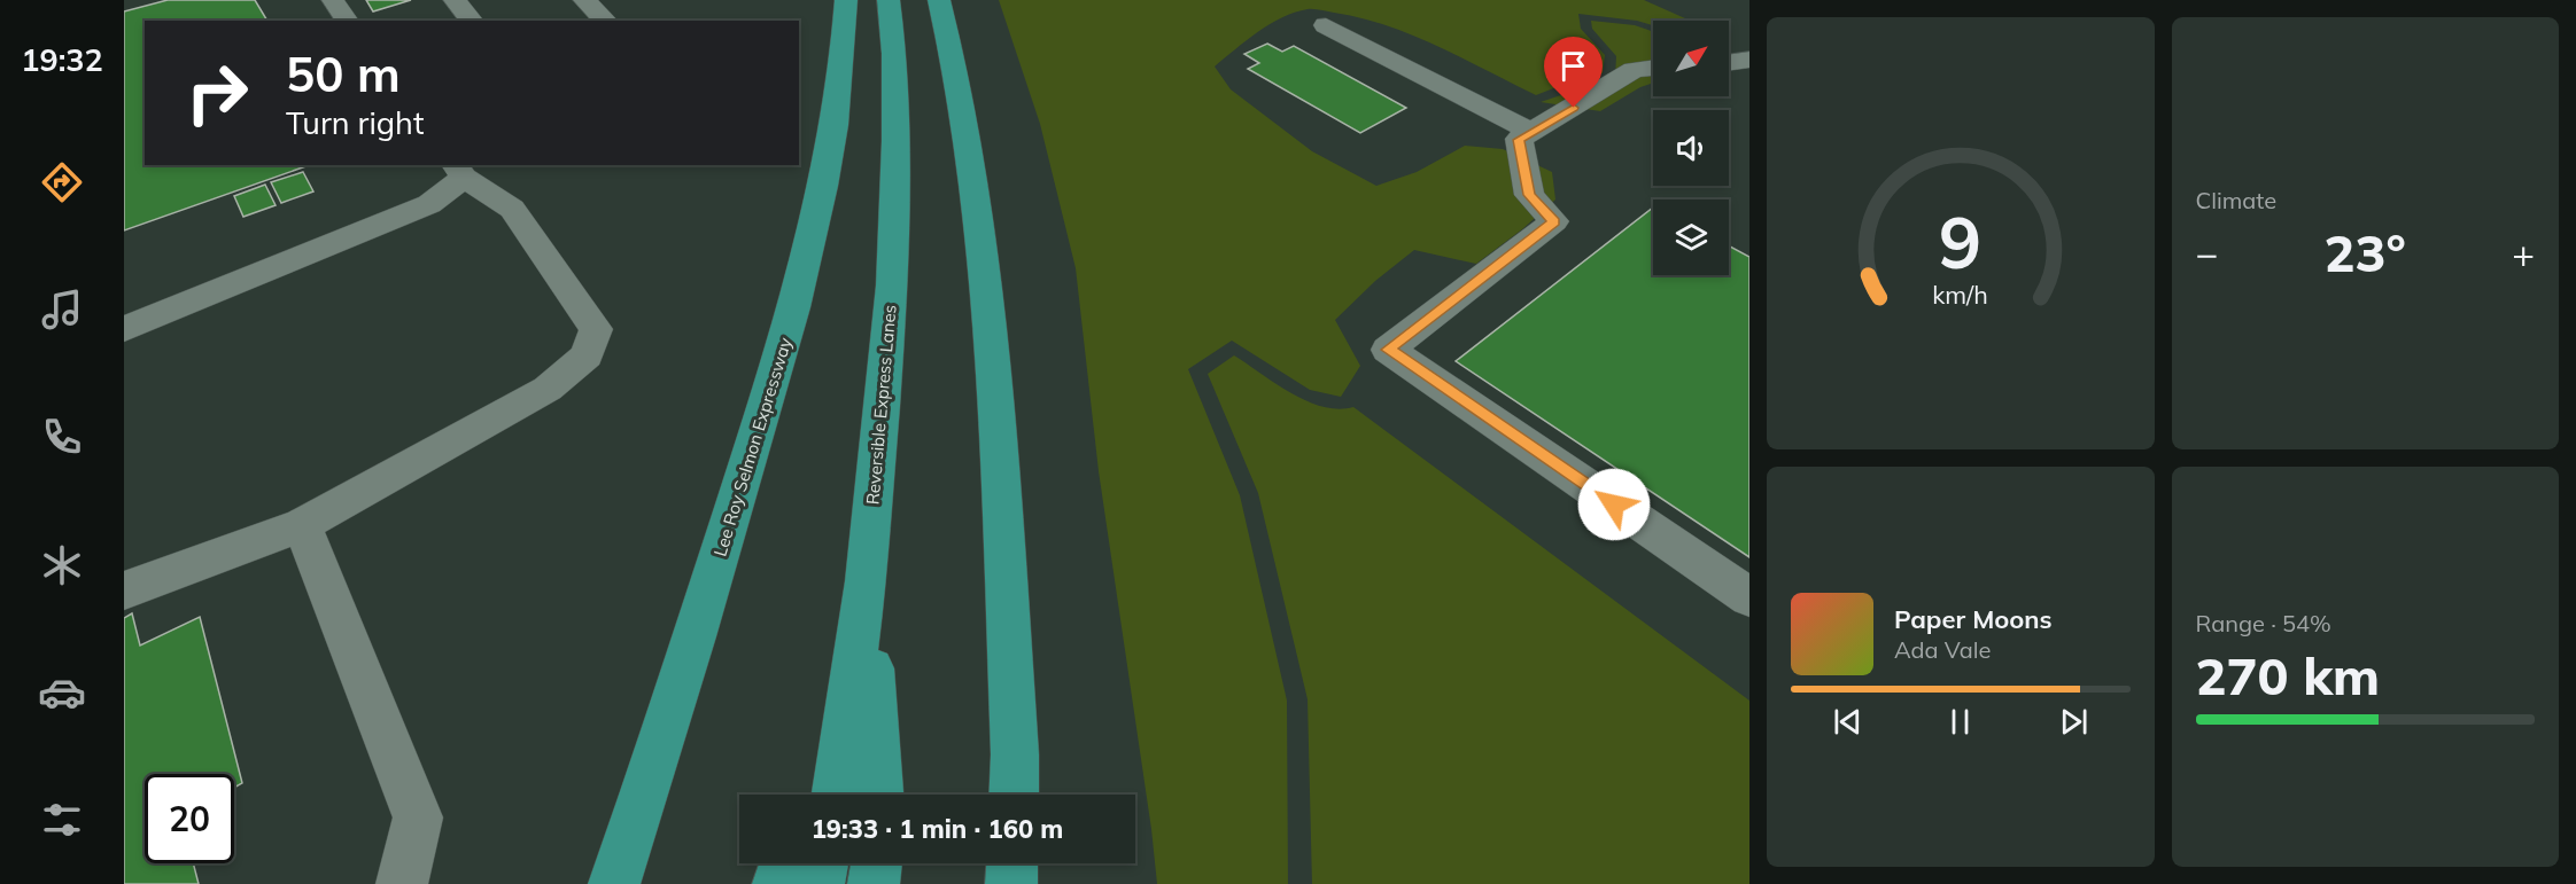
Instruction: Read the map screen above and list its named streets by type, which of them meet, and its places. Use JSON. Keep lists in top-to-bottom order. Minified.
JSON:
{"streets":{"highway":["Reversible Express Lanes","Lee Roy Selmon Expressway"]},"north":"top right","page":{"tabs":"19:32","tile":["Climate",["Range · 54%","270 km"]],"turn":["50 m","Turn right"],"heat":["−","23°","+"],"song":["Paper Moons","Ada Vale"],"limit":"20","trip":"19:33 · 1 min · 160 m","gauge":["9","km/h"]}}
